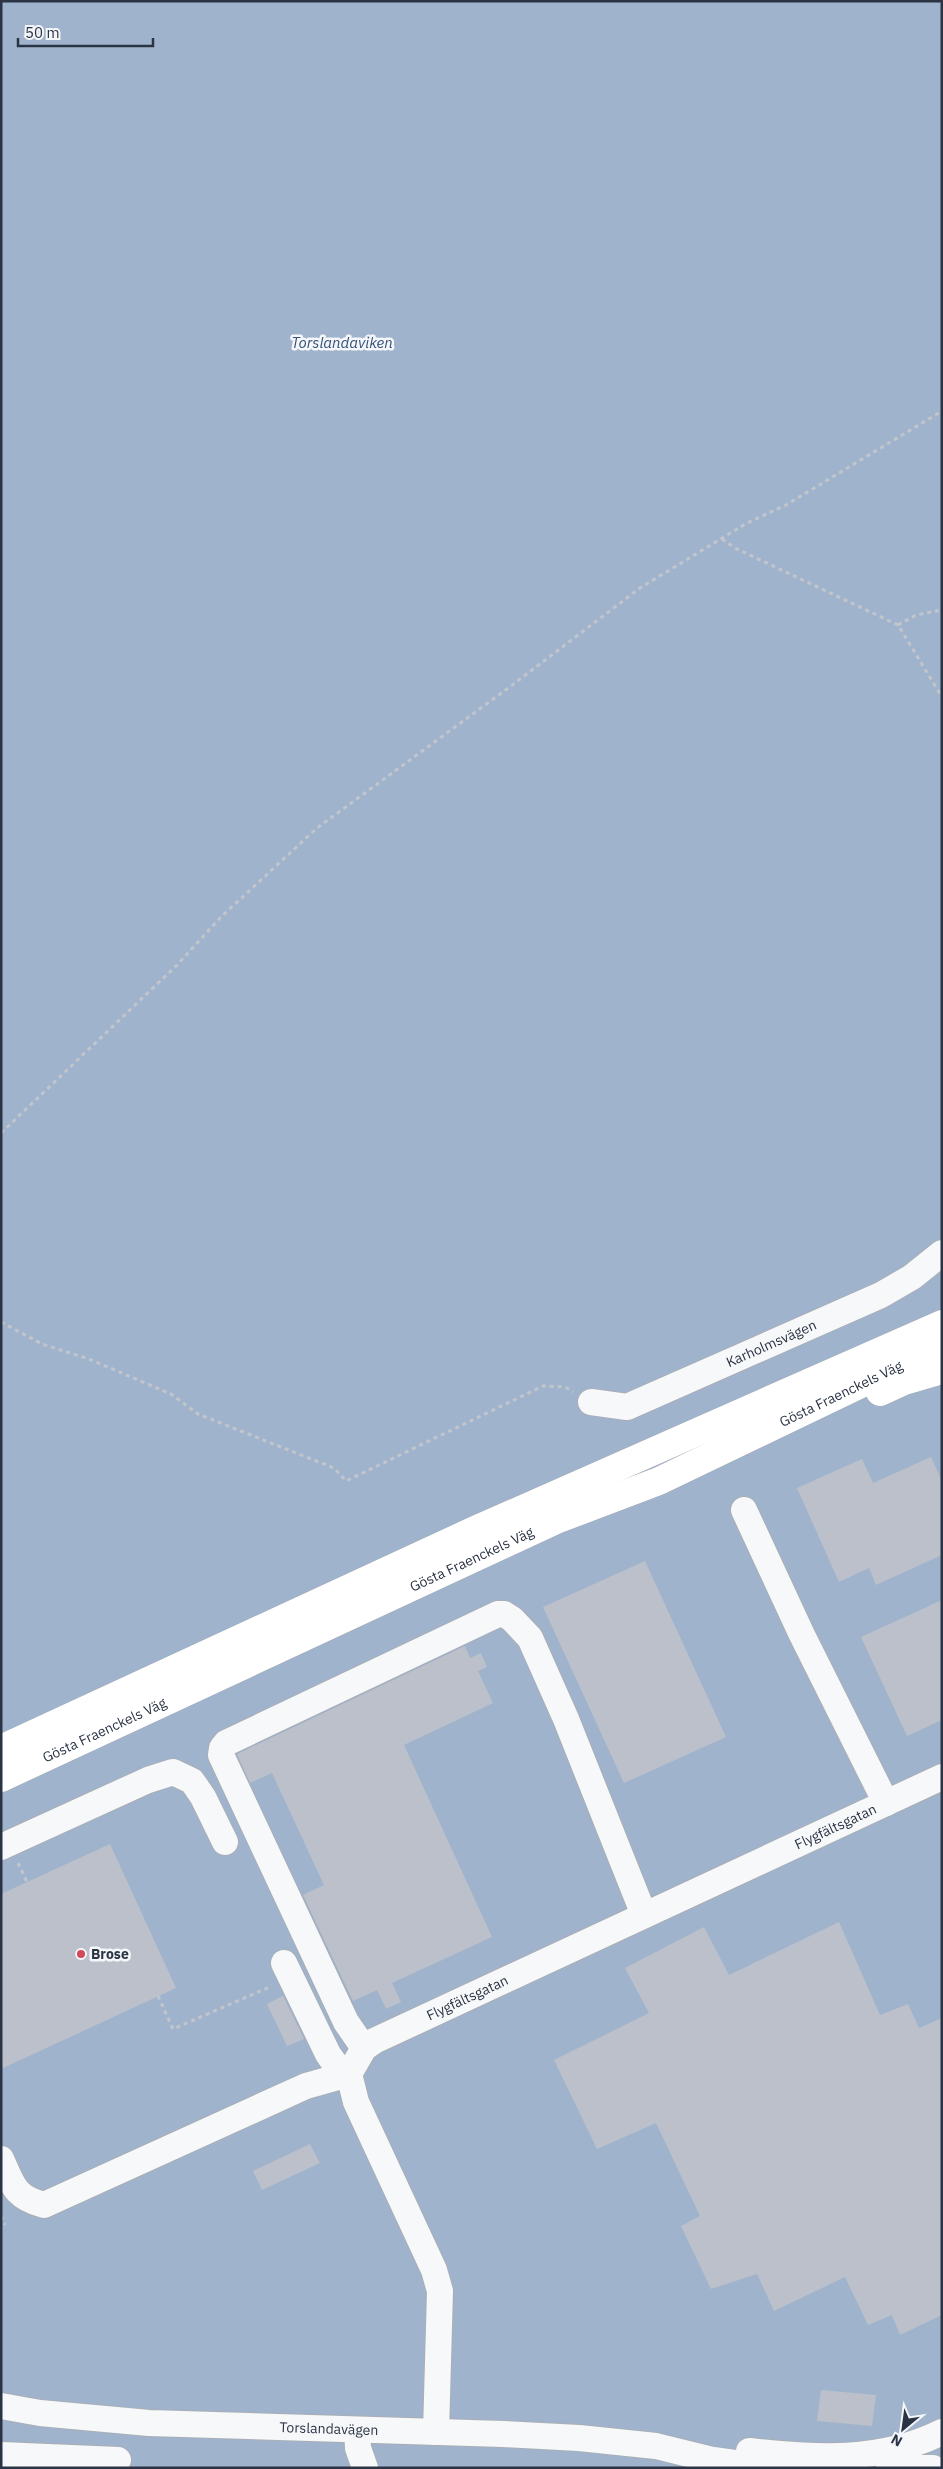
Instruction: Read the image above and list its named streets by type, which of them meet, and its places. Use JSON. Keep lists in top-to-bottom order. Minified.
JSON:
{"streets":{"main road":["Gösta Fraenckels Väg"],"street":["Karholmsvägen","Flygfältsgatan","Torslandavägen"]},"water":["Torslandaviken"],"places":["Brose"],"scale_bar":"50 m","north":"bottom left"}
